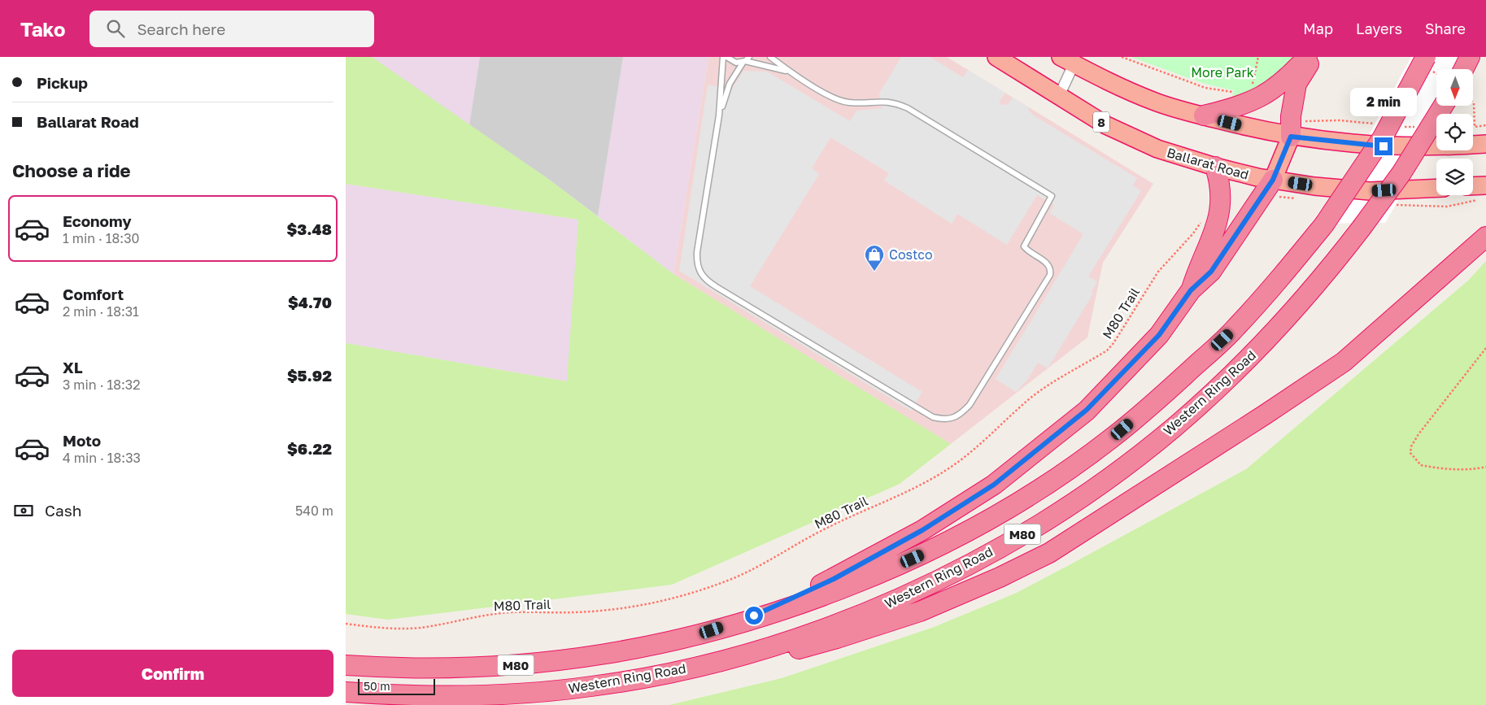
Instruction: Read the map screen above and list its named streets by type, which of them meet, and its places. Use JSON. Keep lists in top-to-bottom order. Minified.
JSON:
{"streets":{"highway":["8","Ballarat Road","Western Ring Road","M80"],"path":["M80 Trail"]},"parks":["More Park"],"places":{"shop":["Costco"]},"scale_bar":"50 m","north":"bottom","page":{"header":"Tako","search":"Search here","nav":["Map","Layers","Share"],"banner":["Pickup","Ballarat Road"],"bubble":"2 min","heading":"Choose a ride","list":[{"name":"Economy","note":"1 min · 18:30","value":"$3.48"},{"name":"Comfort","note":"2 min · 18:31","value":"$4.70"},{"name":"XL","note":"3 min · 18:32","value":"$5.92"},{"name":"Moto","note":"4 min · 18:33","value":"$6.22"}],"pay":["Cash","540 m"],"buttons":"Confirm","scale":"50 m"}}
